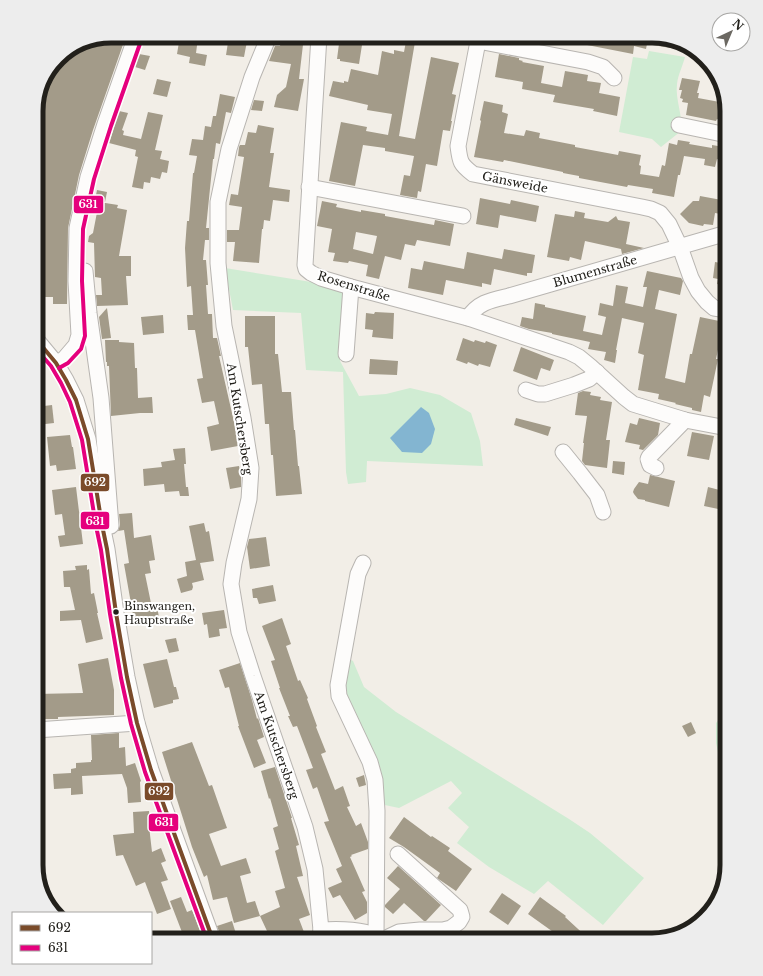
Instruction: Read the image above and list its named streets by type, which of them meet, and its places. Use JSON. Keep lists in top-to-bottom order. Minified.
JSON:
{"streets":{"street":["Gänsweide","Blumenstraße","Rosenstraße","Am Kutschersberg"]},"crossings":[["Gänsweide","Blumenstraße"],["Blumenstraße","Rosenstraße"]],"places":["Binswangen, Hauptstraße"],"lines":["transit line 631","transit line 692"],"legend":["692","631"],"north":"top right"}
